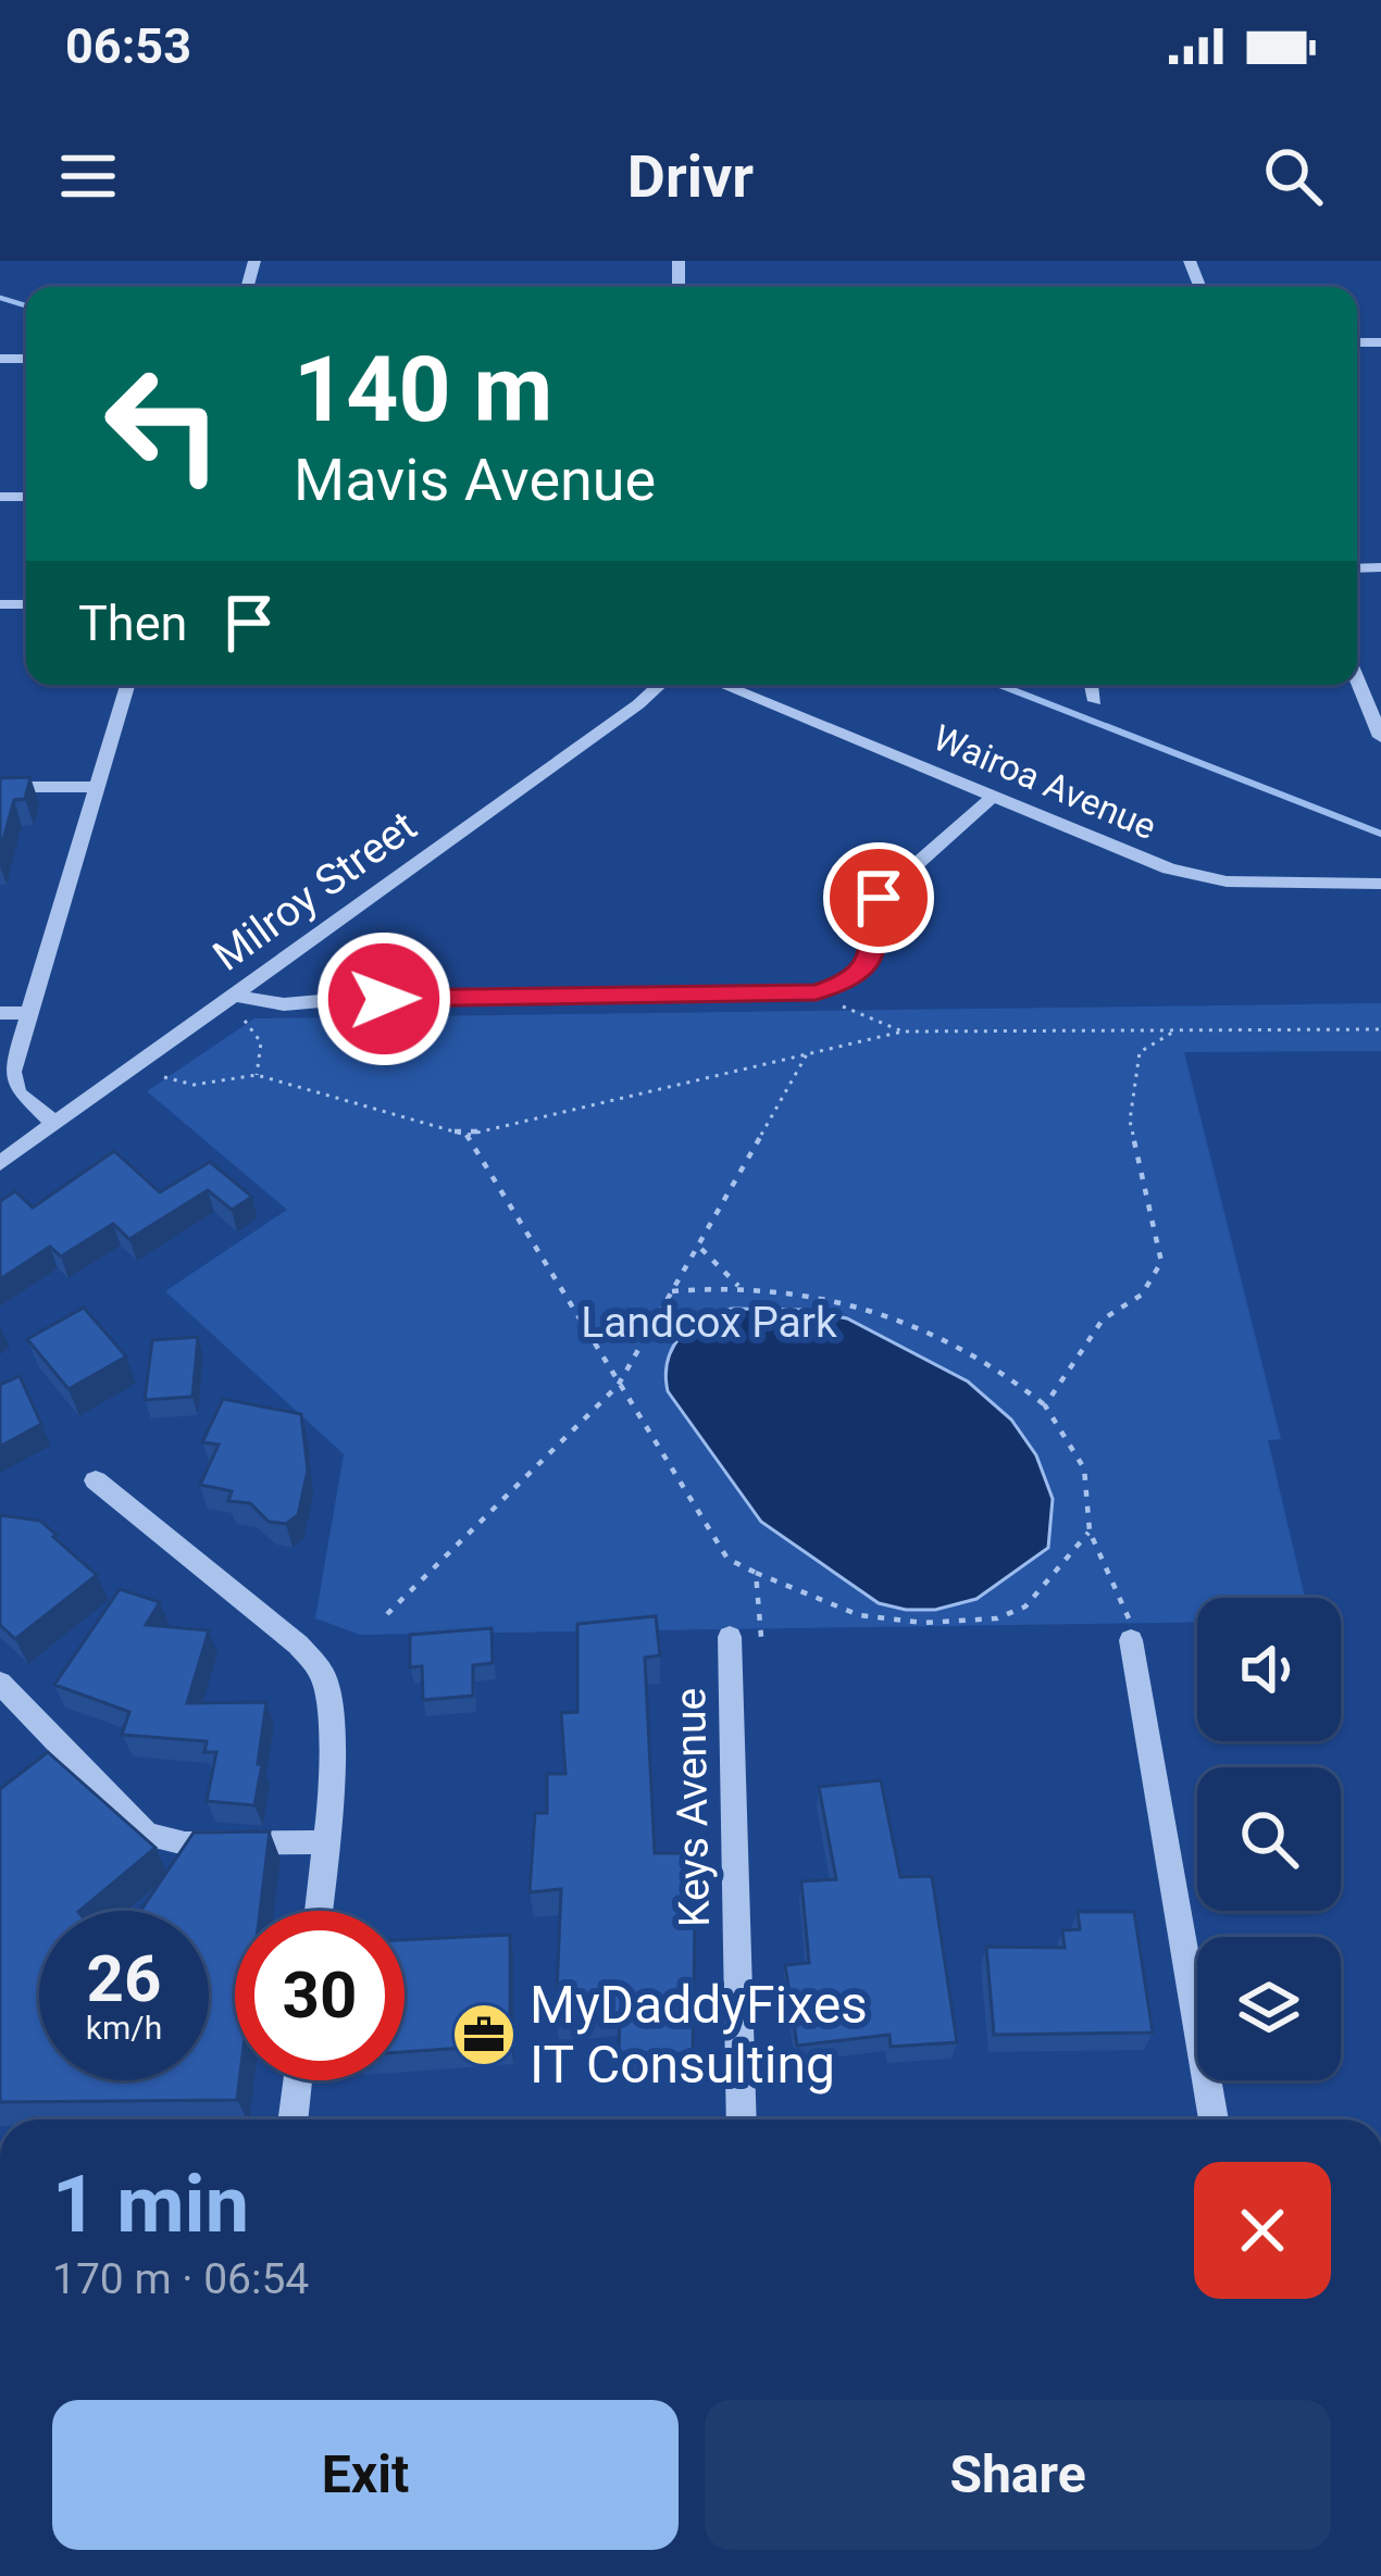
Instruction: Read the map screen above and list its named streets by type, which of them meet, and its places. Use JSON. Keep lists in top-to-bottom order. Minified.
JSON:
{"streets":{"street":["Wairoa Avenue","Milroy Street","Keys Avenue"]},"parks":["Landcox Park"],"places":{"office":["MyDaddyFixes IT Consulting"]},"page":{"status":"06:53","header":"Drivr","turn":["140 m","Mavis Avenue"],"then":"Then","speed":"26 km/h","limit":"30","heading":["1 min","170 m · 06:54"],"buttons":["Exit","Share"]}}
